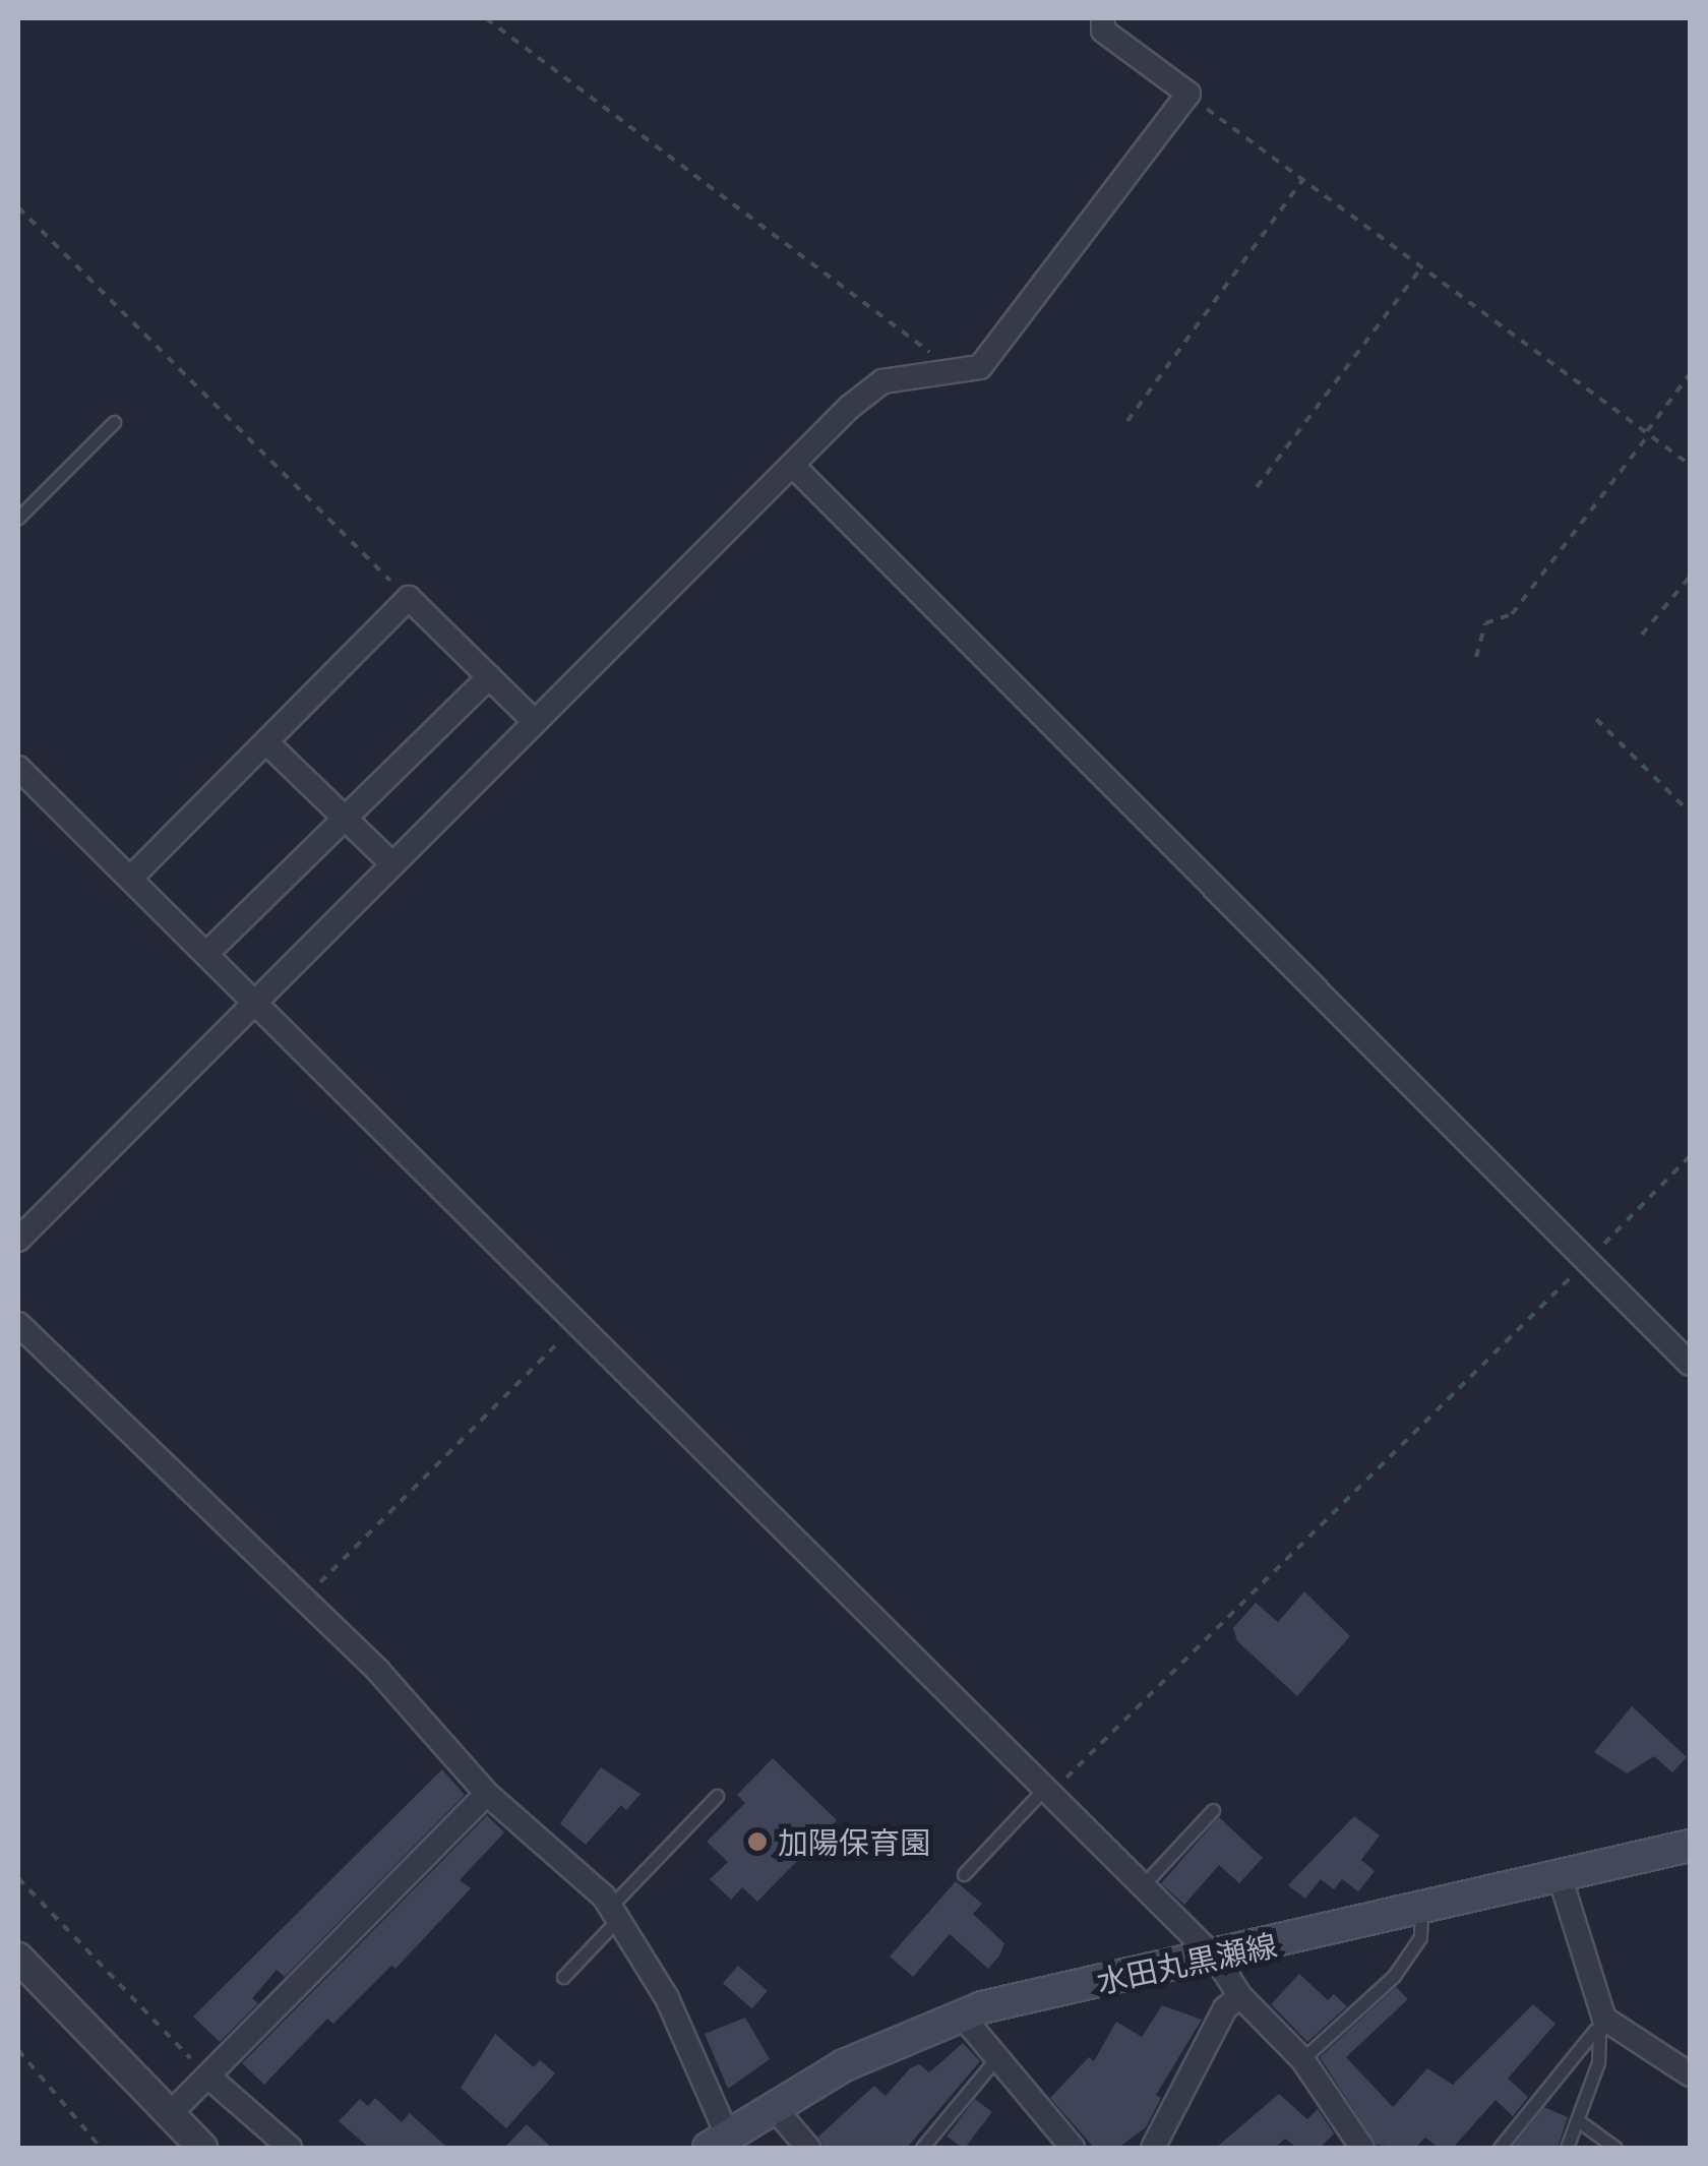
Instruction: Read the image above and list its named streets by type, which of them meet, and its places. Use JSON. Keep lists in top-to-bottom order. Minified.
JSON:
{"streets":{"main road":["水田丸黒瀬線"]},"places":["加陽保育園"]}
